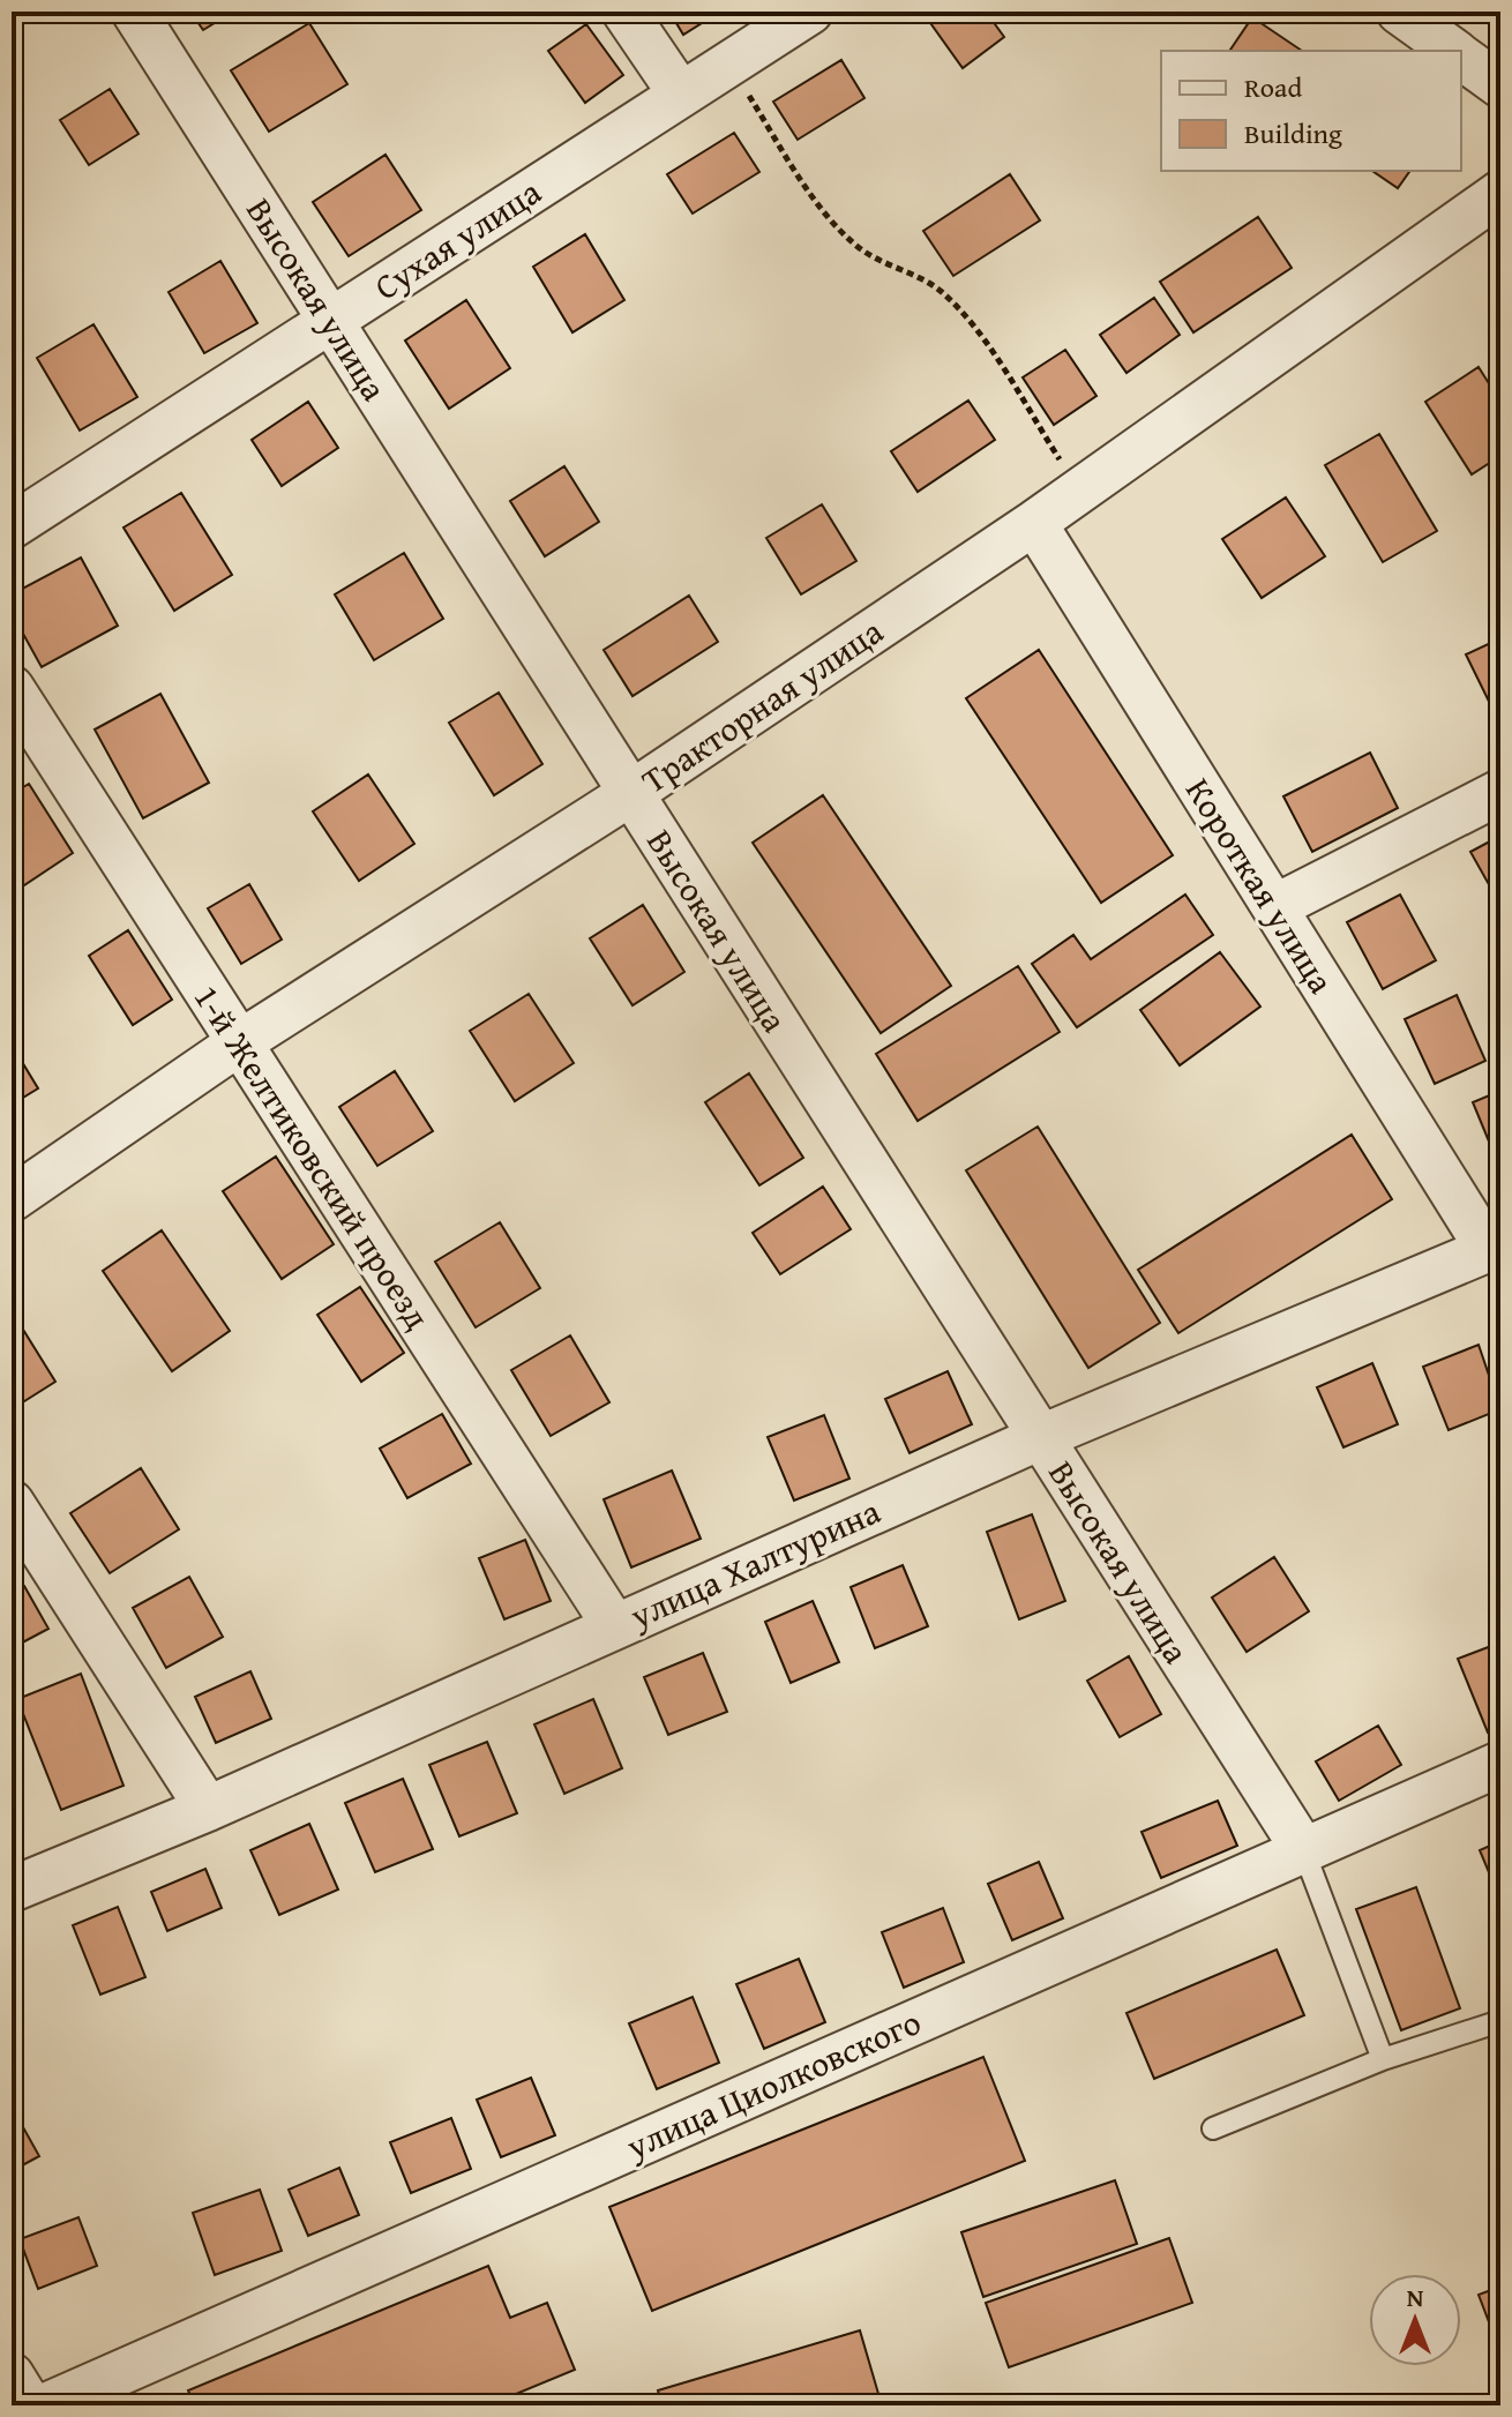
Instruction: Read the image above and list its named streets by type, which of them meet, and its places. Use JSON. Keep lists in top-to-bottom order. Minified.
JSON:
{"streets":{"street":["Сухая улица","Высокая улица","Тракторная улица","Короткая улица","1-й Желтиковский проезд","улица Халтурина","улица Циолковского"]},"crossings":[["Сухая улица","Высокая улица"],["Высокая улица","Тракторная улица"],["Высокая улица","улица Халтурина"],["Высокая улица","улица Циолковского"],["Тракторная улица","Короткая улица"],["Тракторная улица","1-й Желтиковский проезд"],["Короткая улица","улица Халтурина"],["1-й Желтиковский проезд","улица Халтурина"]],"legend":["Road","Building"],"north":"top"}
